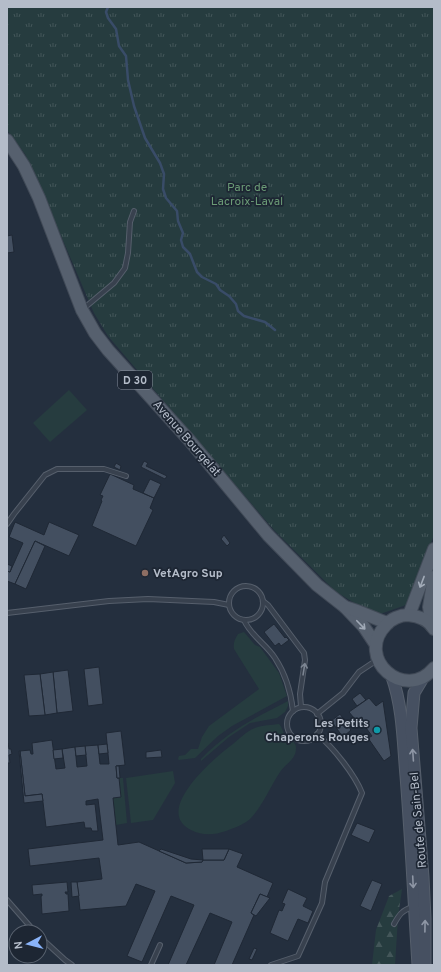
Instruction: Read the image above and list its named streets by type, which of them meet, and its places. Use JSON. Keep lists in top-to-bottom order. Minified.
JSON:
{"streets":{"main road":["D 30","Avenue Bourgelat","Route de Sain-Bel"]},"parks":["Parc de Lacroix-Laval"],"places":["VetAgro Sup","Les Petits Chaperons Rouges"],"north":"left"}
